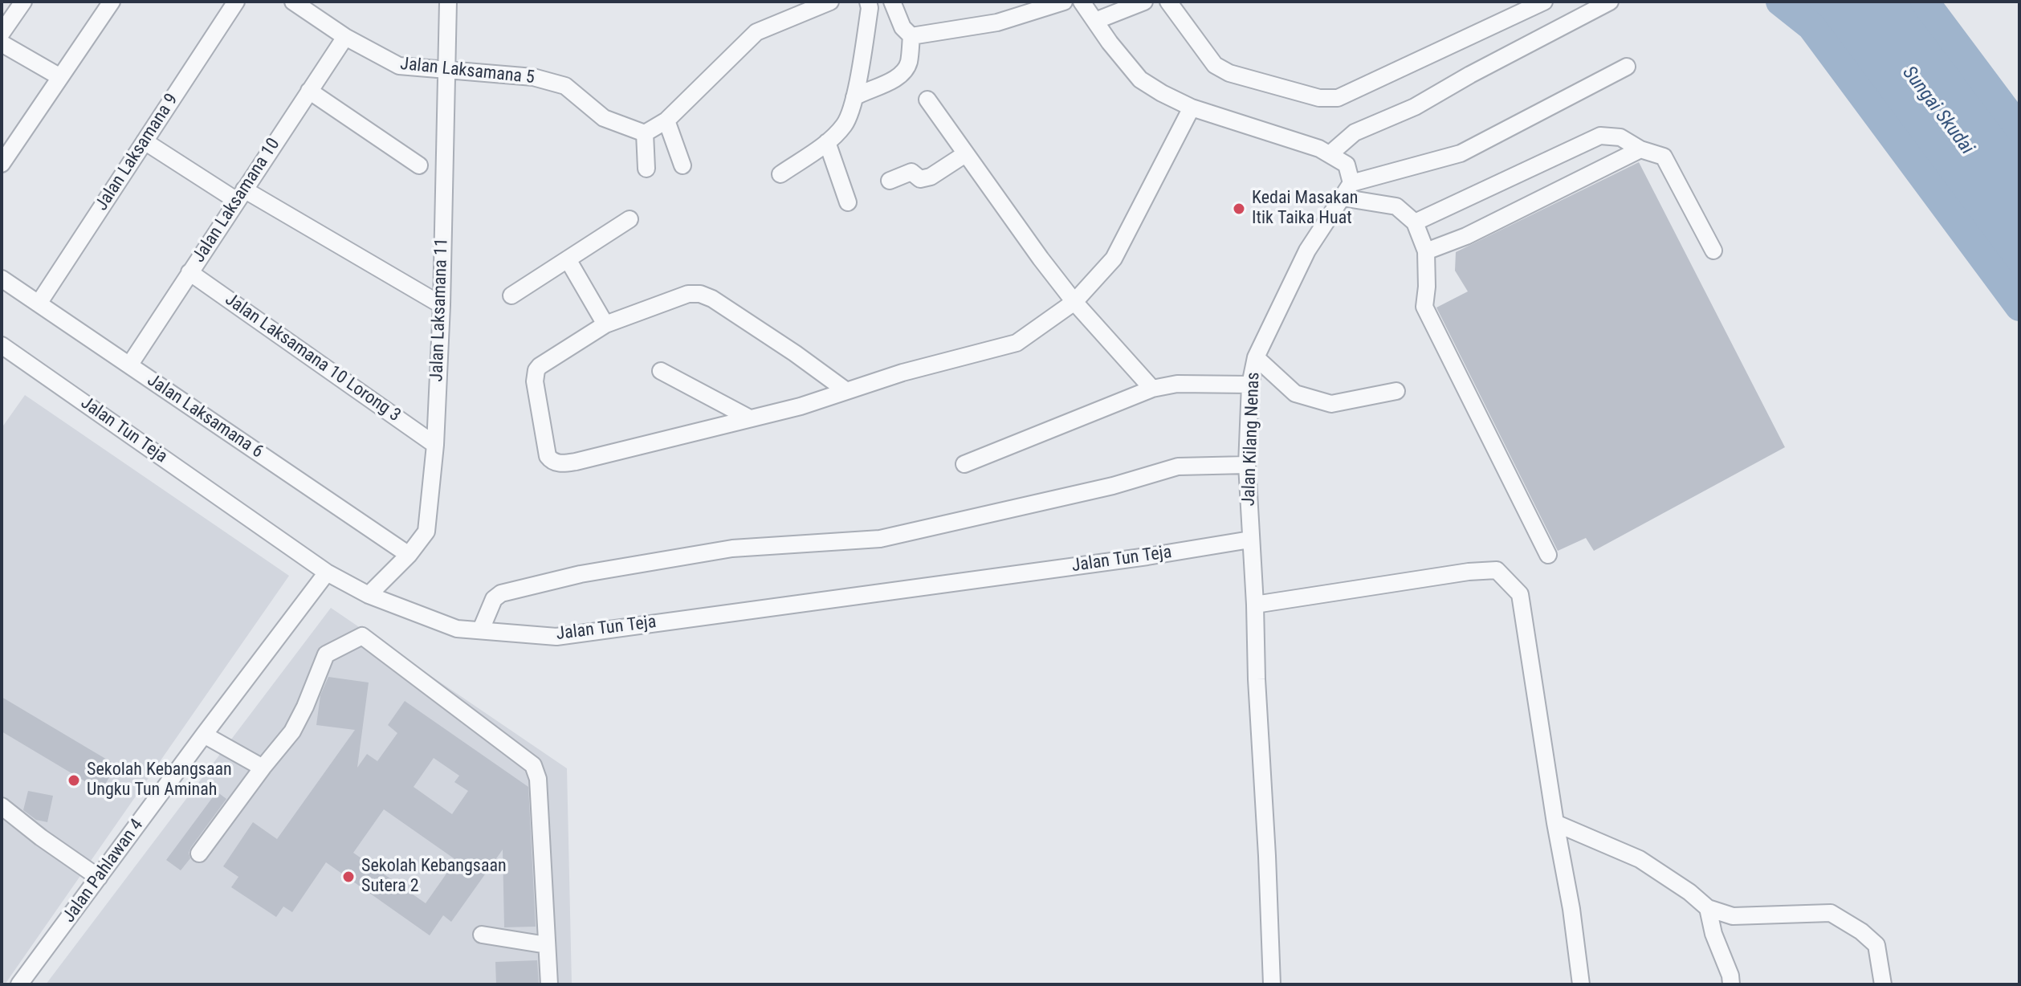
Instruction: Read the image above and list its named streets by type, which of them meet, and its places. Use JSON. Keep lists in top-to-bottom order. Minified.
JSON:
{"streets":{"street":["Jalan Laksamana 5","Jalan Laksamana 9","Jalan Laksamana 10","Jalan Laksamana 11","Jalan Laksamana 10 Lorong 3","Jalan Laksamana 6","Jalan Tun Teja","Jalan Kilang Nenas","Jalan Pahlawan 4"]},"crossings":[["Jalan Laksamana 5","Jalan Laksamana 10"],["Jalan Laksamana 5","Jalan Laksamana 11"],["Jalan Laksamana 9","Jalan Laksamana 6"],["Jalan Laksamana 10","Jalan Laksamana 10 Lorong 3"],["Jalan Laksamana 10","Jalan Laksamana 6"],["Jalan Laksamana 11","Jalan Laksamana 10 Lorong 3"],["Jalan Laksamana 11","Jalan Laksamana 6"],["Jalan Laksamana 11","Jalan Tun Teja"],["Jalan Tun Teja","Jalan Kilang Nenas"],["Jalan Tun Teja","Jalan Pahlawan 4"]],"water":["Sungai Skudai"],"places":["Kedai Masakan Itik Taika Huat","Sekolah Kebangsaan Ungku Tun Aminah","Sekolah Kebangsaan Sutera 2"]}
